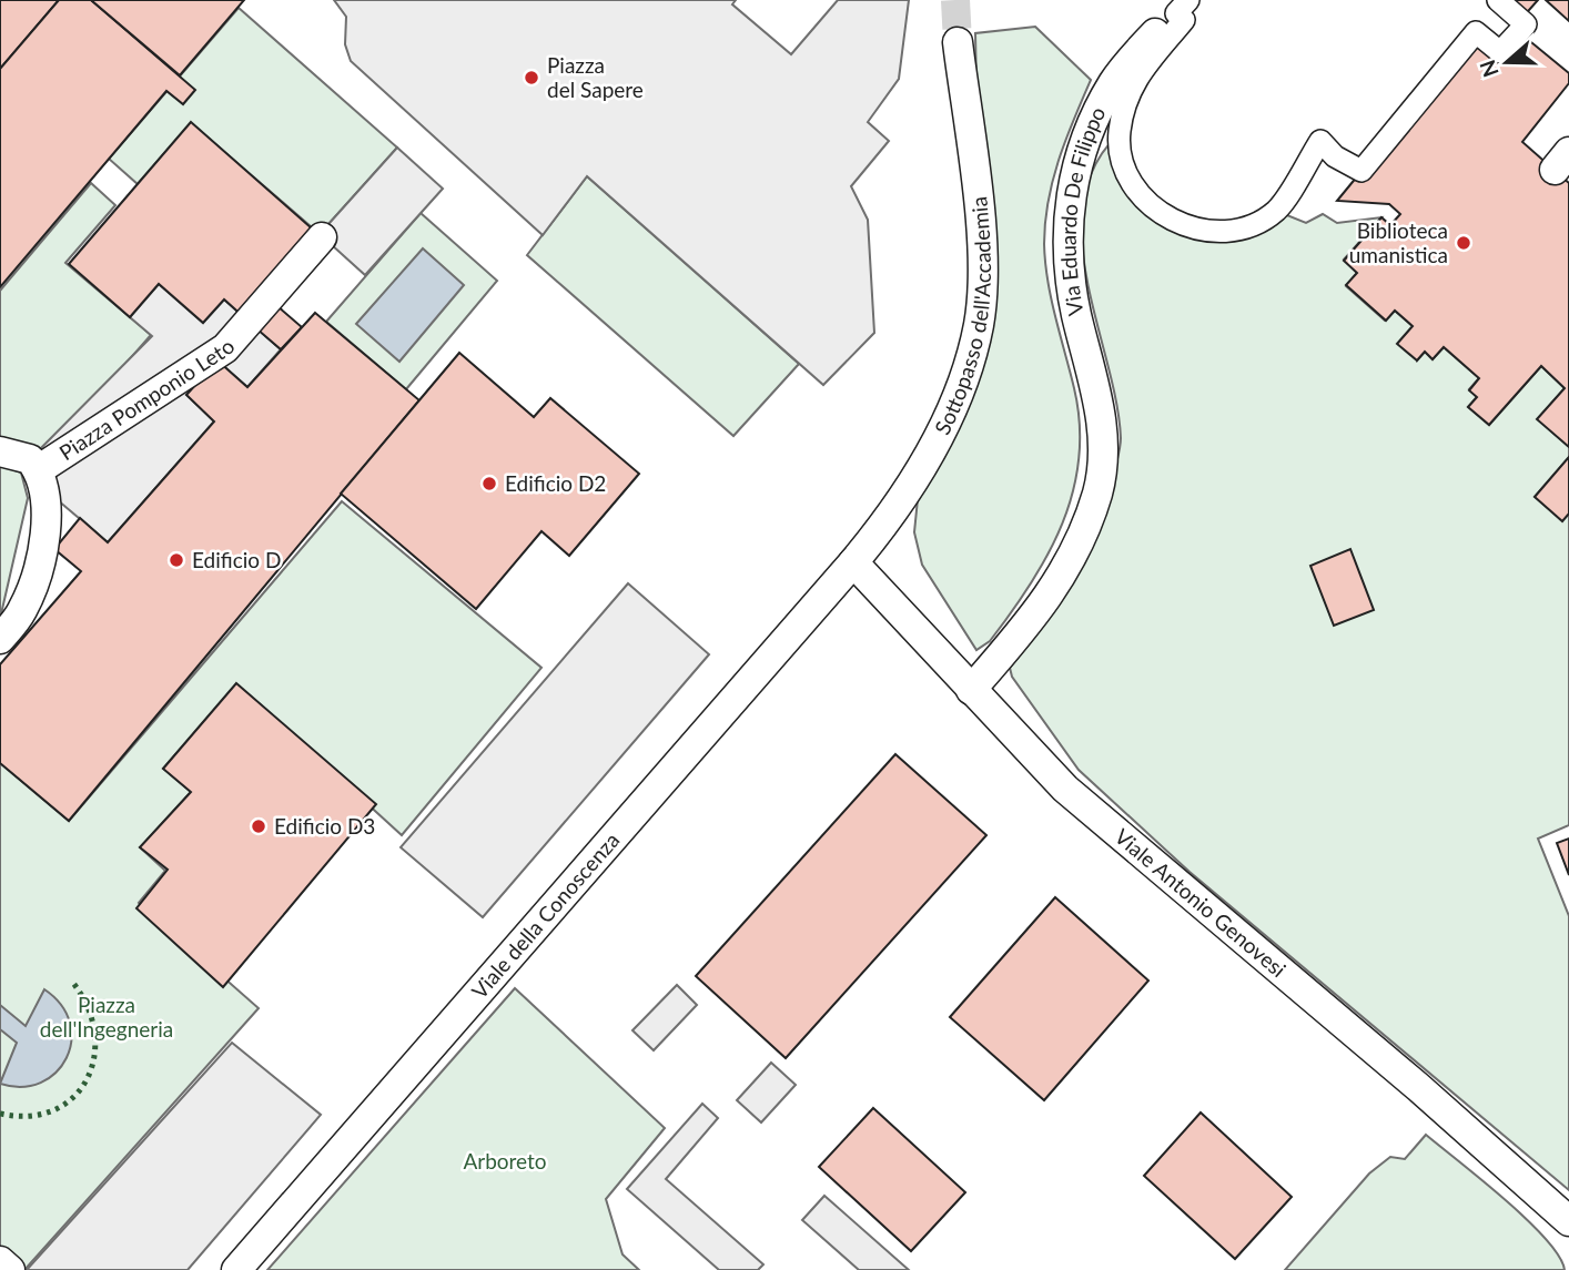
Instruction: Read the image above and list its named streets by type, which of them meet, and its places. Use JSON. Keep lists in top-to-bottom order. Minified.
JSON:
{"streets":{"street":["Via Eduardo De Filippo","Sottopasso dell'Accademia","Piazza Pomponio Leto","Viale Antonio Genovesi","Viale della Conoscenza"]},"crossings":[["Via Eduardo De Filippo","Viale Antonio Genovesi"],["Sottopasso dell'Accademia","Viale Antonio Genovesi"],["Sottopasso dell'Accademia","Viale della Conoscenza"],["Viale Antonio Genovesi","Viale della Conoscenza"]],"parks":["Piazza dell'Ingegneria","Arboreto"],"places":["Piazza del Sapere","Biblioteca umanistica","Edificio D2","Edificio D","Edificio D3"],"north":"left"}
